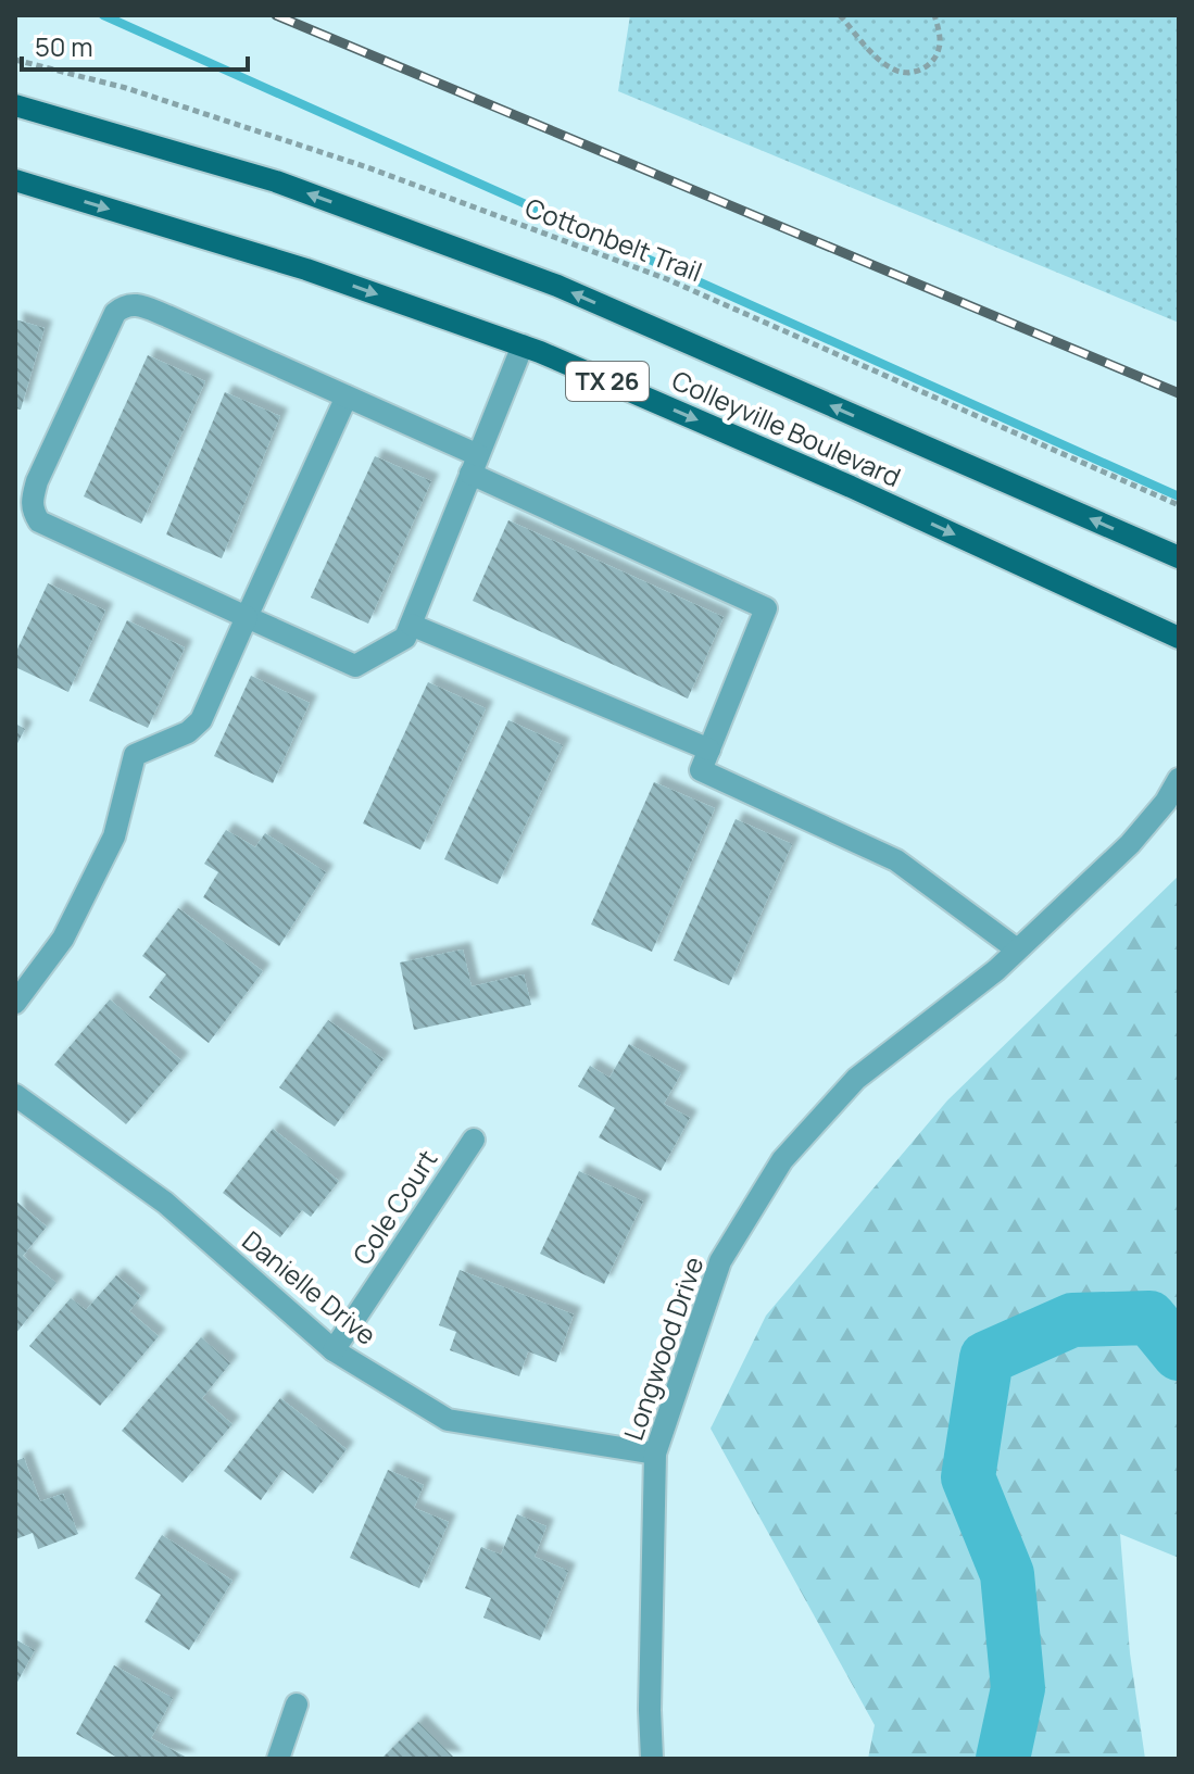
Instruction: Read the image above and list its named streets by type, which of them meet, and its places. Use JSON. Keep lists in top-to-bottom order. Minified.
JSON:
{"streets":{"main road":["TX 26","Colleyville Boulevard"],"street":["Cole Court","Danielle Drive","Longwood Drive"],"path":["Cottonbelt Trail"]},"crossings":[["Cole Court","Danielle Drive"],["Danielle Drive","Longwood Drive"]],"scale_bar":"50 m"}
